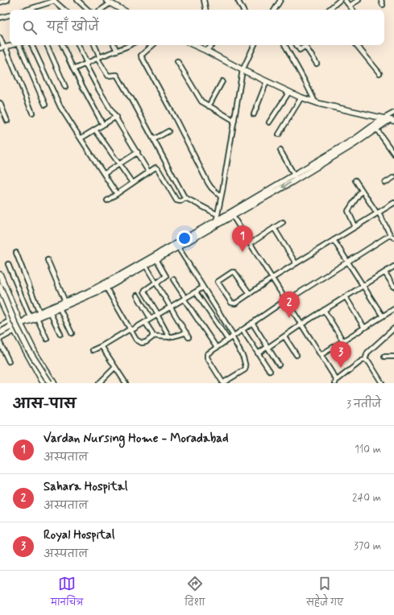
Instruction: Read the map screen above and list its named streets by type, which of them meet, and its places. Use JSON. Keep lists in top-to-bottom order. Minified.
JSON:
{"page":{"search":"यहाँ खोजें","pins":["1","2","3"],"heading":["आस-पास","3 नतीजे"],"list":[{"mark":"1","name":"Vardan Nursing Home - Moradabad","note":"अस्पताल","value":"110 m"},{"mark":"2","name":"Sahara Hospital","note":"अस्पताल","value":"240 m"},{"mark":"3","name":"Royal Hospital","note":"अस्पताल","value":"370 m"}],"nav":["मानचित्र","दिशा","सहेजे गए"]}}
